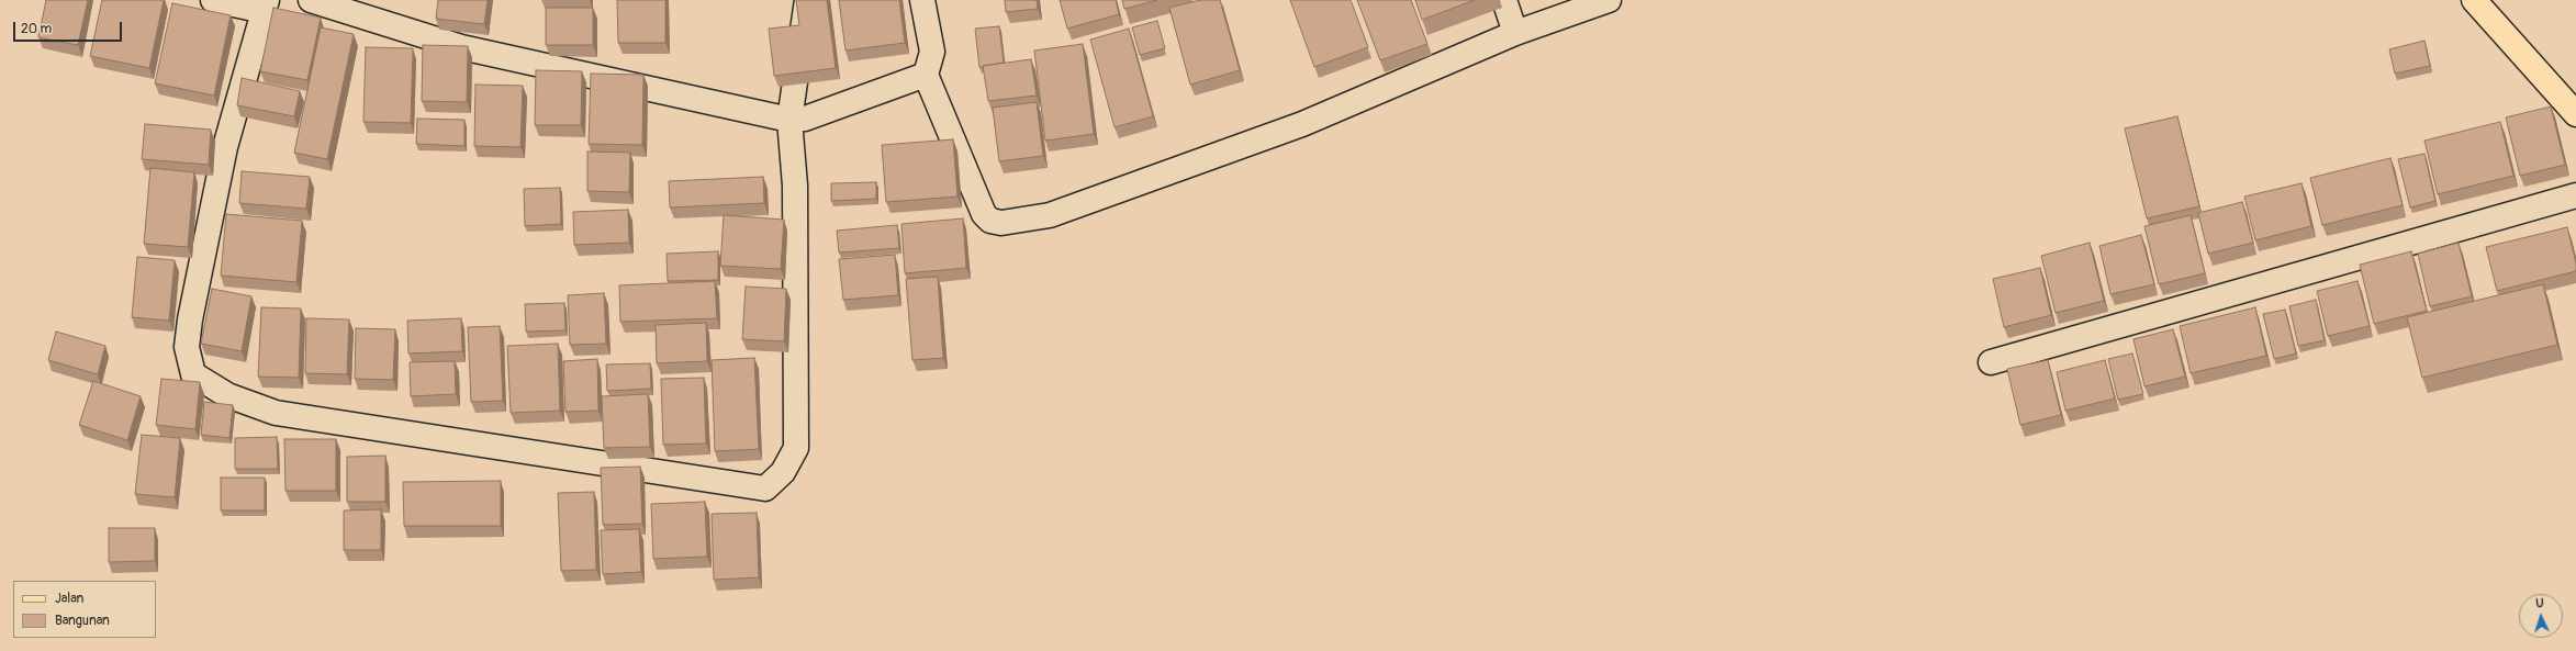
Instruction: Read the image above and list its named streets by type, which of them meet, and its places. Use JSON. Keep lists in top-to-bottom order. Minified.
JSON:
{"legend":["Jalan","Bangunan"],"scale_bar":"20 m","north":"top"}
